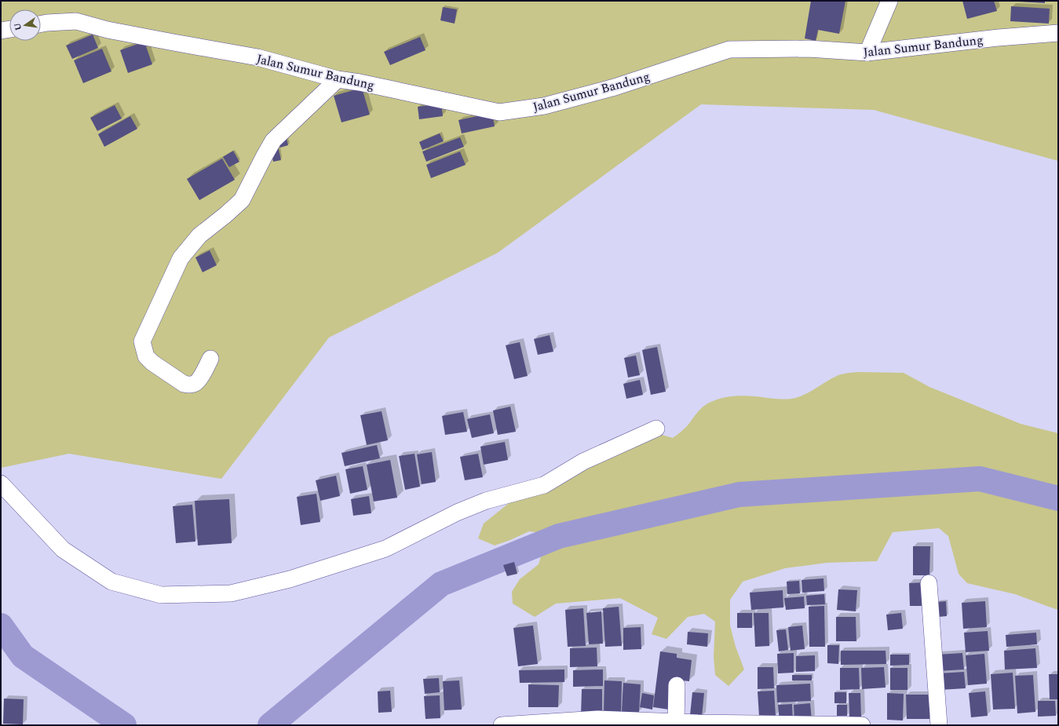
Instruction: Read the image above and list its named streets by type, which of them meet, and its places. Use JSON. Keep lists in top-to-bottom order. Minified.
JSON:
{"streets":{"street":["Jalan Sumur Bandung"]},"north":"left"}
